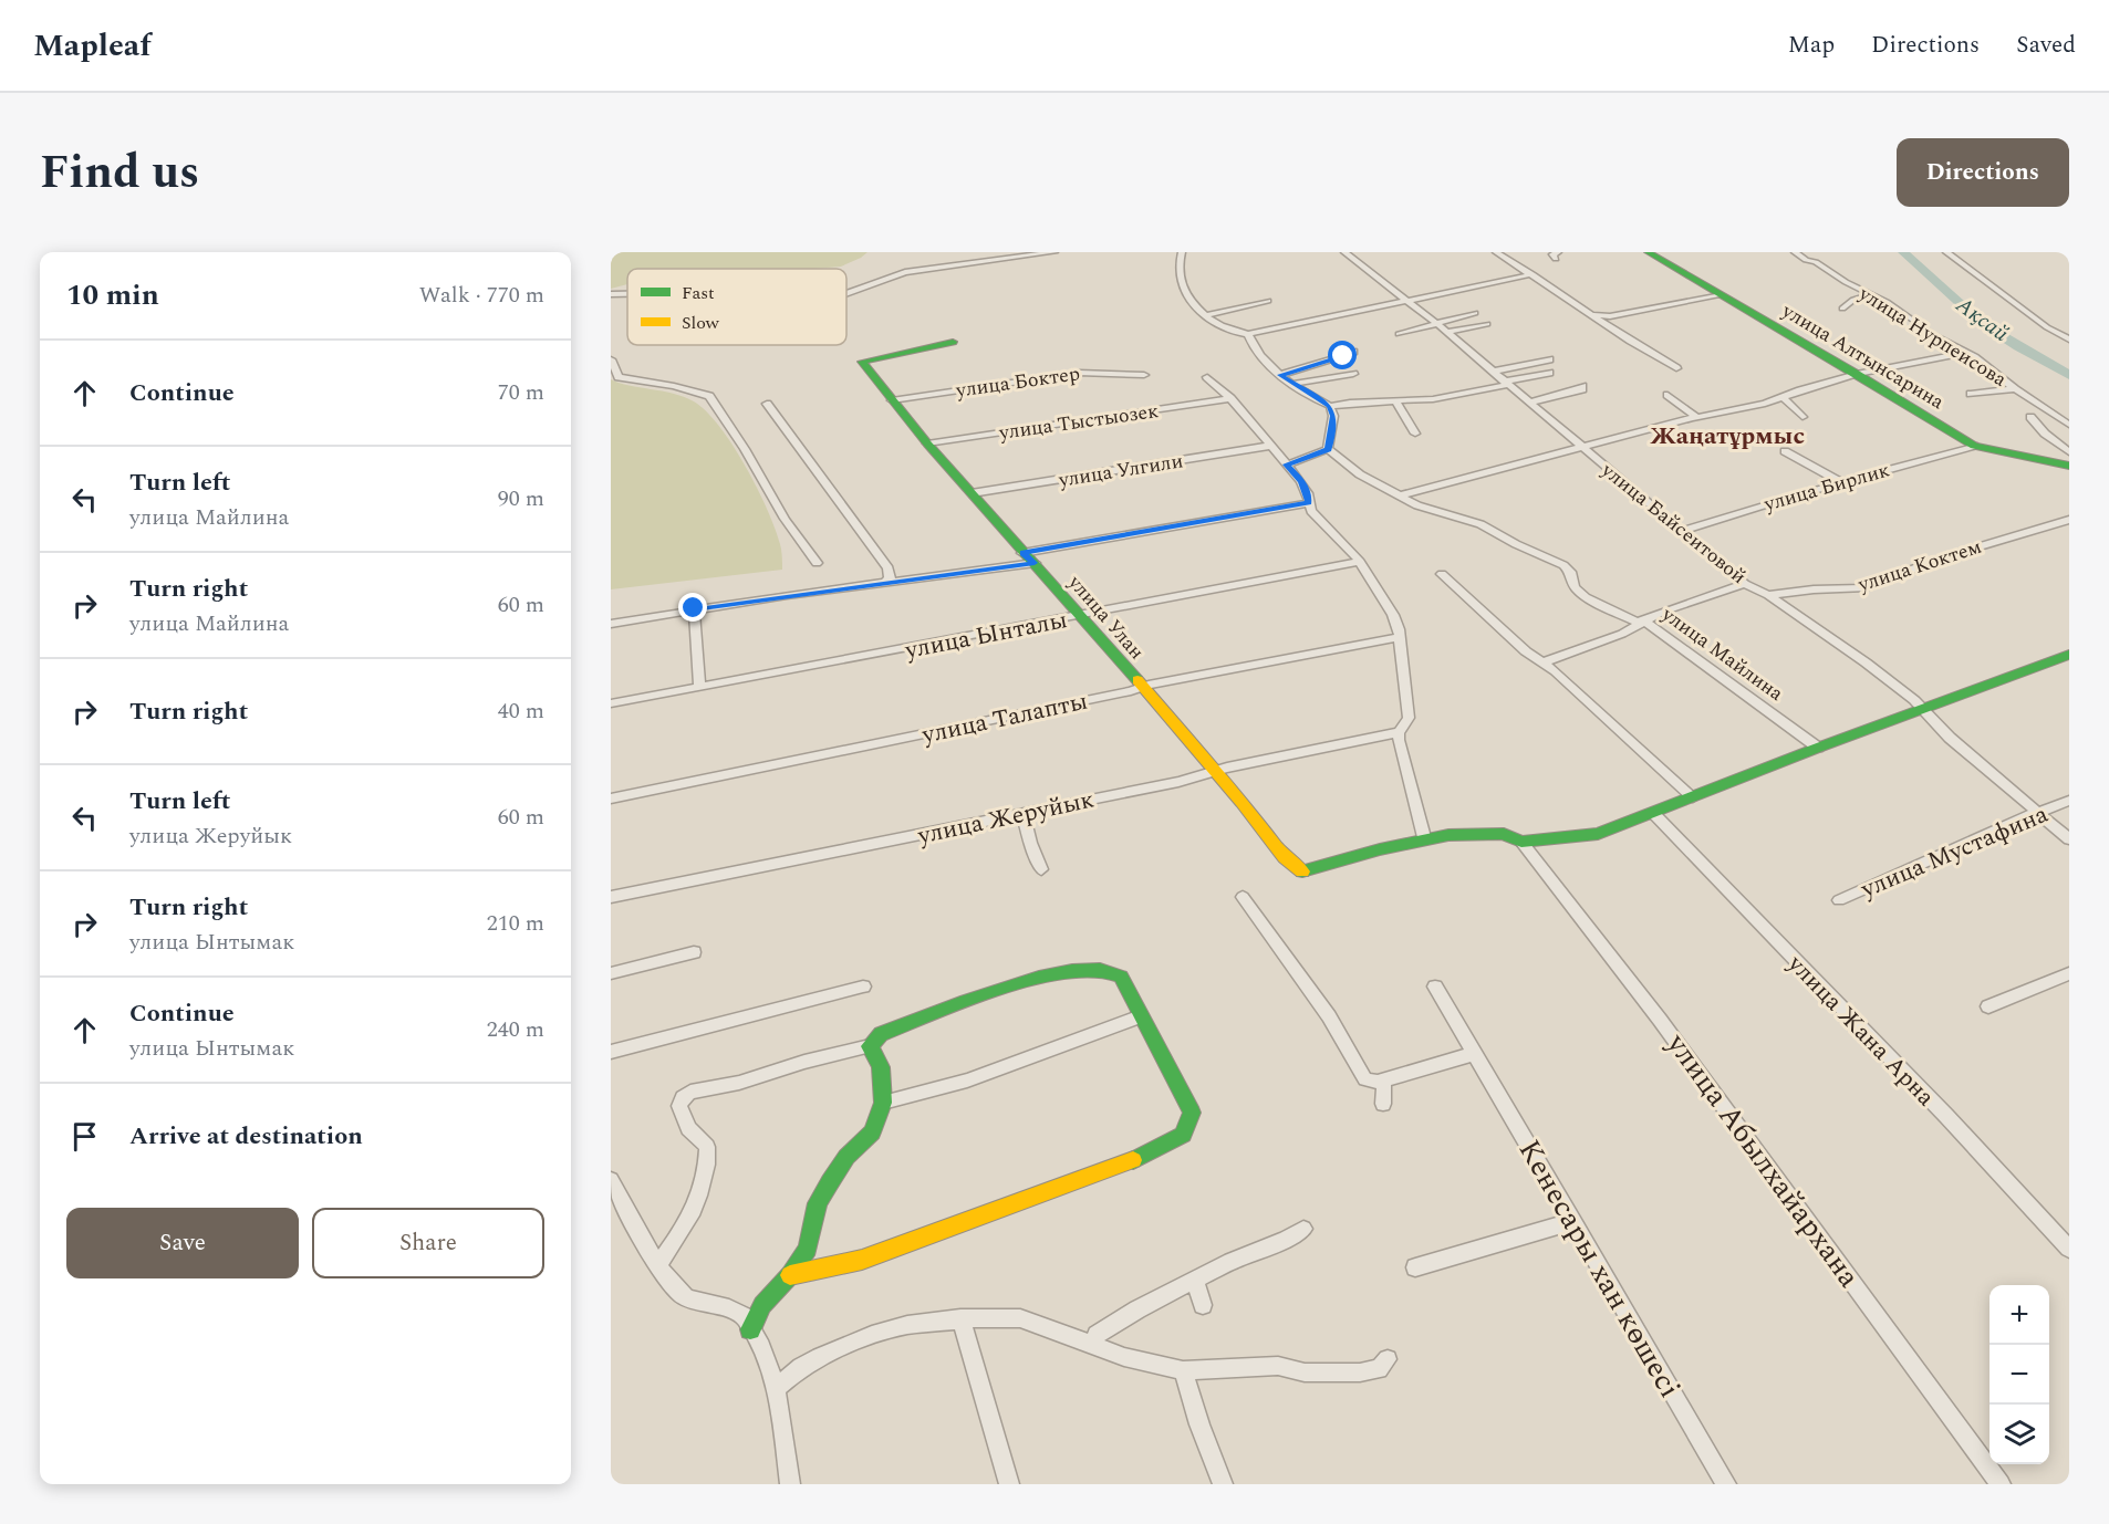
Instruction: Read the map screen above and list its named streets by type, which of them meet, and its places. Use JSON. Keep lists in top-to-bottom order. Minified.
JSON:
{"streets":{"street":["улица Нурпеисова","улица Алтынсарина","улица Боктер","улица Тыстыозек","улица Улгили","улица Бирлик","улица Байсеитовой","улица Коктем","улица Улан","улица Ынталы","улица Майлина","улица Талапты","улица Жеруйык","улица Мустафина","улица Жана Арна","улица Абылхайархана","Кенесары хан көшесі"]},"crossings":[["улица Алтынсарина","улица Бирлик"],["улица Боктер","улица Улан"],["улица Тыстыозек","улица Улан"],["улица Улгили","улица Улан"],["улица Бирлик","улица Байсеитовой"],["улица Байсеитовой","улица Коктем"],["улица Байсеитовой","улица Мустафина"],["улица Улан","улица Ынталы"],["улица Улан","улица Талапты"],["улица Улан","улица Жеруйык"]],"districts":["Жаңатұрмыс"],"water":["Ақсай"],"legend":["Fast","Slow"],"page":{"header":"Mapleaf","nav":["Map","Directions","Saved"],"title":"Find us","buttons":["Directions",["Save","Share"]],"heading":["10 min","Walk · 770 m"],"list":[["Continue","70 m"],["Turn left","улица Майлина","90 m"],["Turn right","улица Майлина","60 m"],["Turn right","40 m"],["Turn left","улица Жеруйык","60 m"],["Turn right","улица Ынтымак","210 m"],["Continue","улица Ынтымак","240 m"],"Arrive at destination"],"map_buttons":["+","−"]}}
